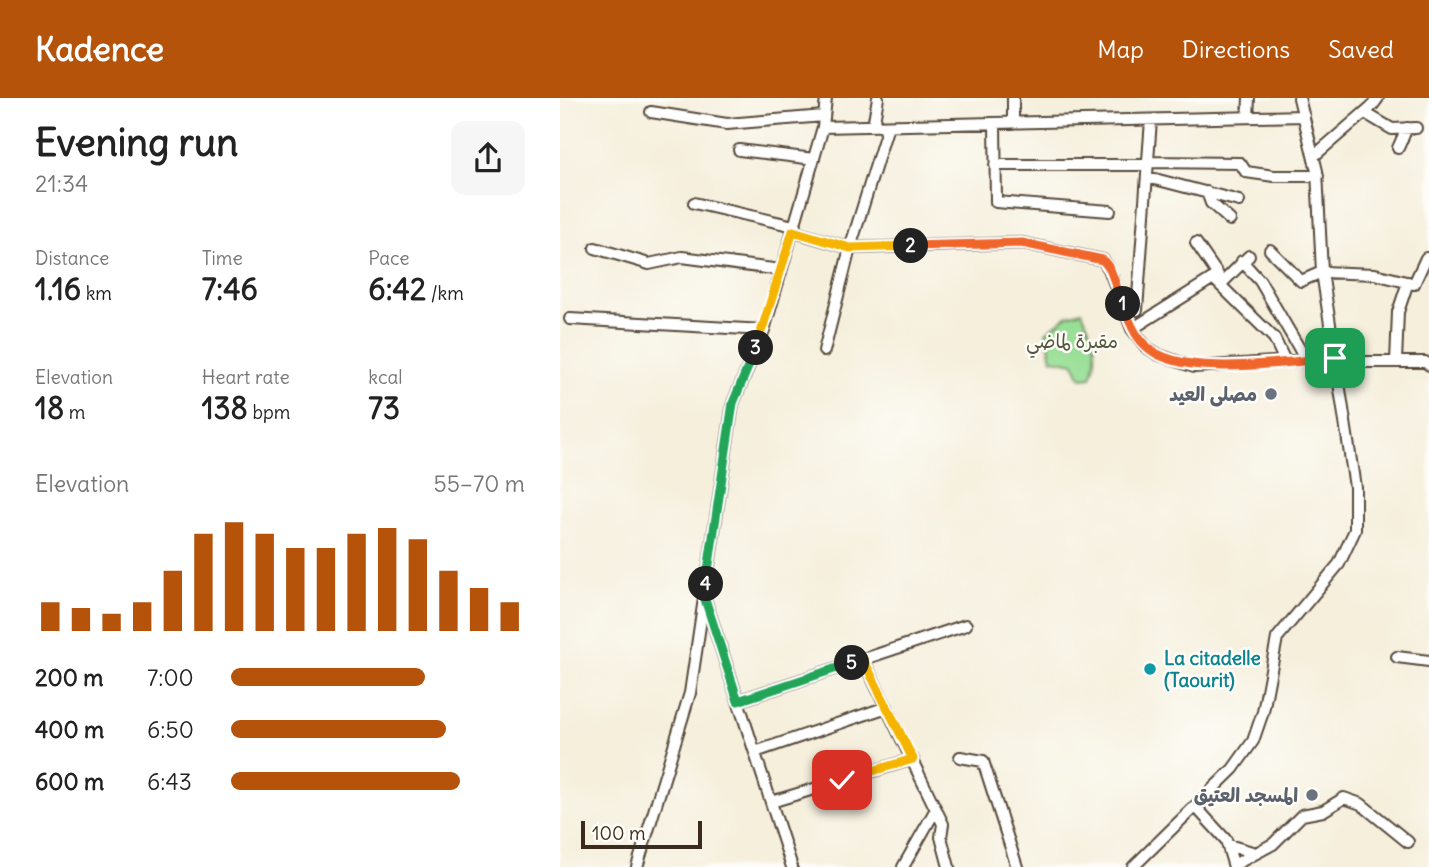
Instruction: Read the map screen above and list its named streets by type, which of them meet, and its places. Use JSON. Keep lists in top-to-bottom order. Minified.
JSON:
{"parks":["مقبرة لماضي"],"places":["مصلى العيد","La citadelle (Taourit)","المسجد العتيق"],"scale_bar":"100 m","page":{"header":"Kadence","nav":["Map","Directions","Saved"],"heading":["Evening run","21:34"],"stats":[["Distance","1.16 km"],["Time","7:46"],["Pace","6:42 /km"],["Elevation","18 m"],["Heart rate","138 bpm"],["kcal","73"]],"pins":["2","1","3","4","5"],"chart":["Elevation","55–70 m"],"list":[{"name":"200 m","note":"7:00"},{"name":"400 m","note":"6:50"},{"name":"600 m","note":"6:43"}],"scale":"100 m"}}
